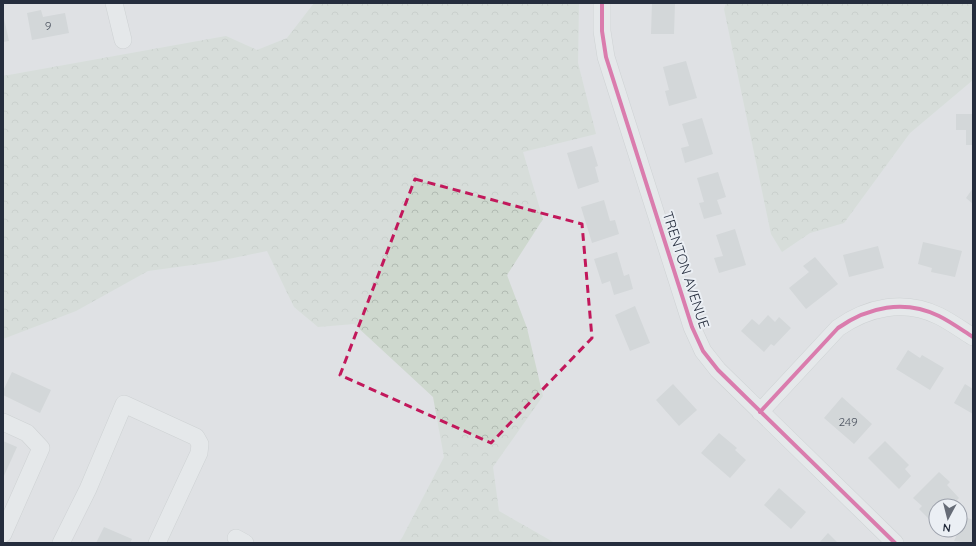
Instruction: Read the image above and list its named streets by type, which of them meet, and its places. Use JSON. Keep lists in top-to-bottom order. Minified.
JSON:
{"streets":{"street":["TRENTON AVENUE"]},"house_numbers":["9","249"],"north":"bottom"}
